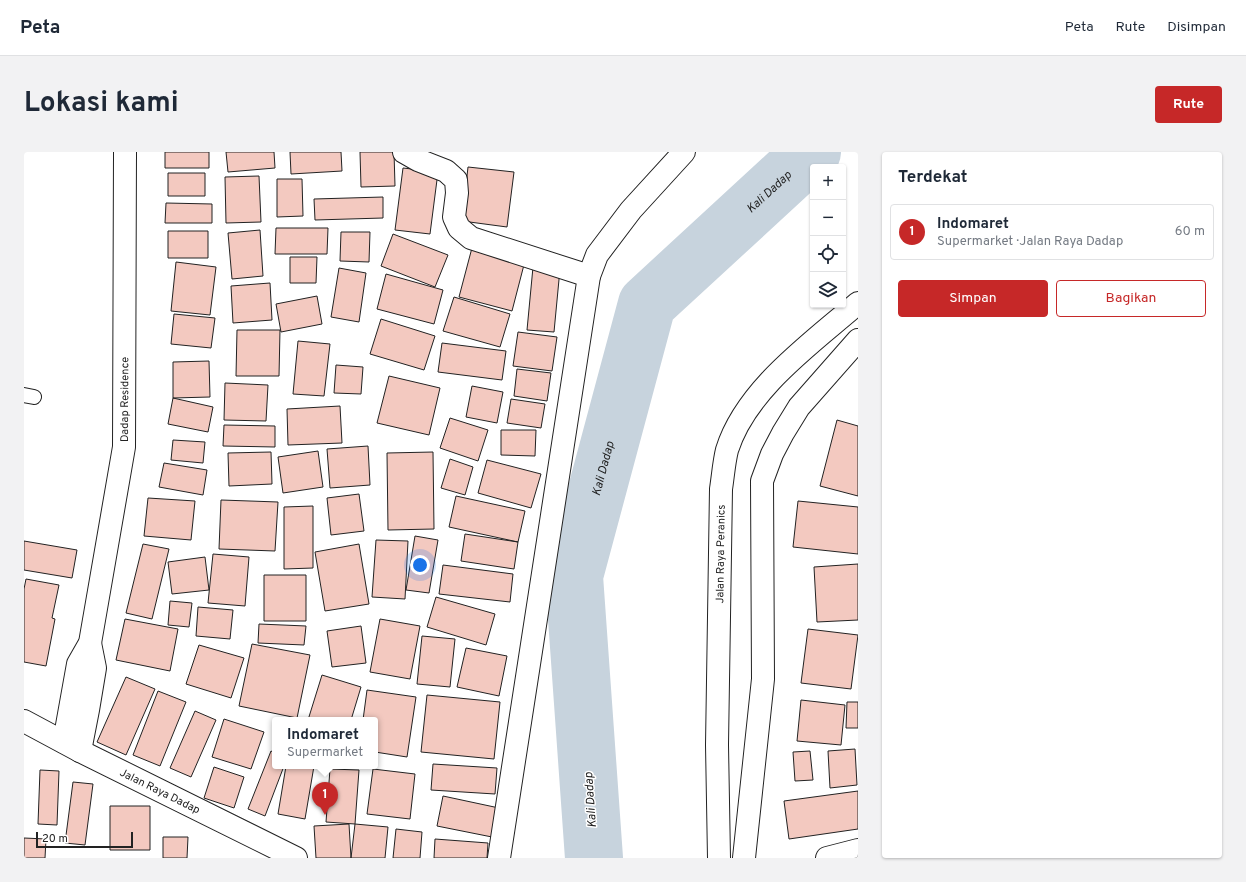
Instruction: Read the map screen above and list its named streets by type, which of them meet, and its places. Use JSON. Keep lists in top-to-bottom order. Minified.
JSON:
{"streets":{"street":["Dadap Residence","Jalan Raya Peranics","Jalan Raya Dadap"]},"crossings":[["Dadap Residence","Jalan Raya Dadap"]],"water":["Kali Dadap"],"scale_bar":"20 m","page":{"header":"Peta","nav":["Peta","Rute","Disimpan"],"title":"Lokasi kami","buttons":["Rute",["Simpan","Bagikan"]],"heading":"Terdekat","map_buttons":["+","−"],"list":[{"mark":"1","name":"Indomaret","note":"Supermarket · Jalan Raya Dadap","value":"60 m"}],"popup":["Indomaret","Supermarket"],"pins":"1","scale":"20 m"}}
